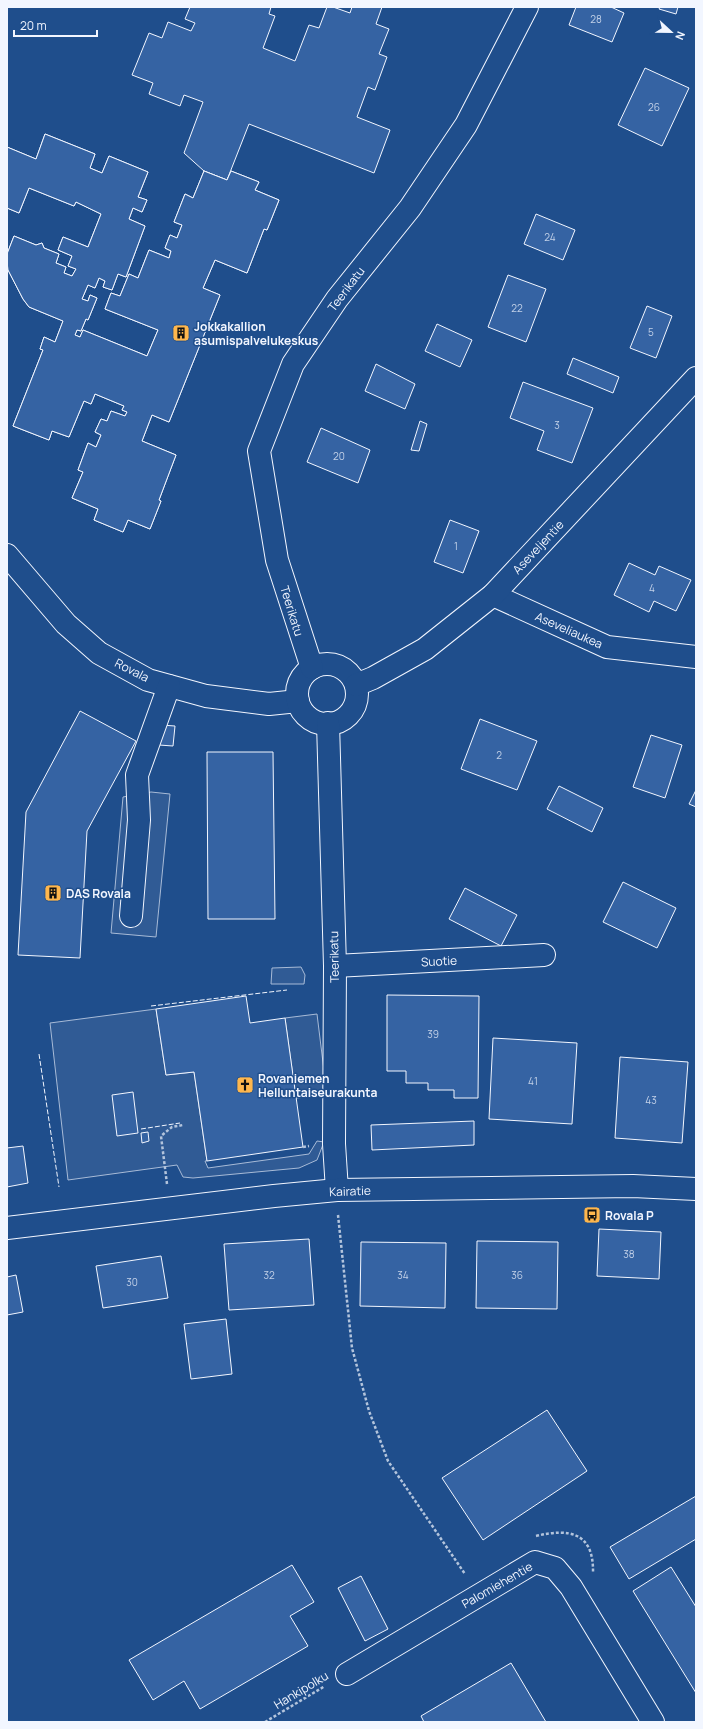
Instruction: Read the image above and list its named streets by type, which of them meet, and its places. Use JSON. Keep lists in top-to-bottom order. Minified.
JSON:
{"streets":{"street":["Teerikatu","Aseveljentie","Aseveliaukea","Rovala","Suotie","Kairatie","Palomiehentie"],"path":["Hankipolku"]},"crossings":[["Teerikatu","Aseveljentie"],["Teerikatu","Rovala"],["Teerikatu","Suotie"],["Teerikatu","Kairatie"],["Aseveljentie","Aseveliaukea"],["Aseveljentie","Rovala"],["Palomiehentie","Hankipolku"]],"places":{"building":["Jokkakallion asumispalvelukeskus","DAS Rovala"],"church":["Rovaniemen Helluntaiseurakunta"],"bus stop":["Rovala P"]},"house_numbers":["28","26","24","22","5","3","20","1","4","2","39","41","43","38","32","34","36","30"],"scale_bar":"20 m","north":"right"}
